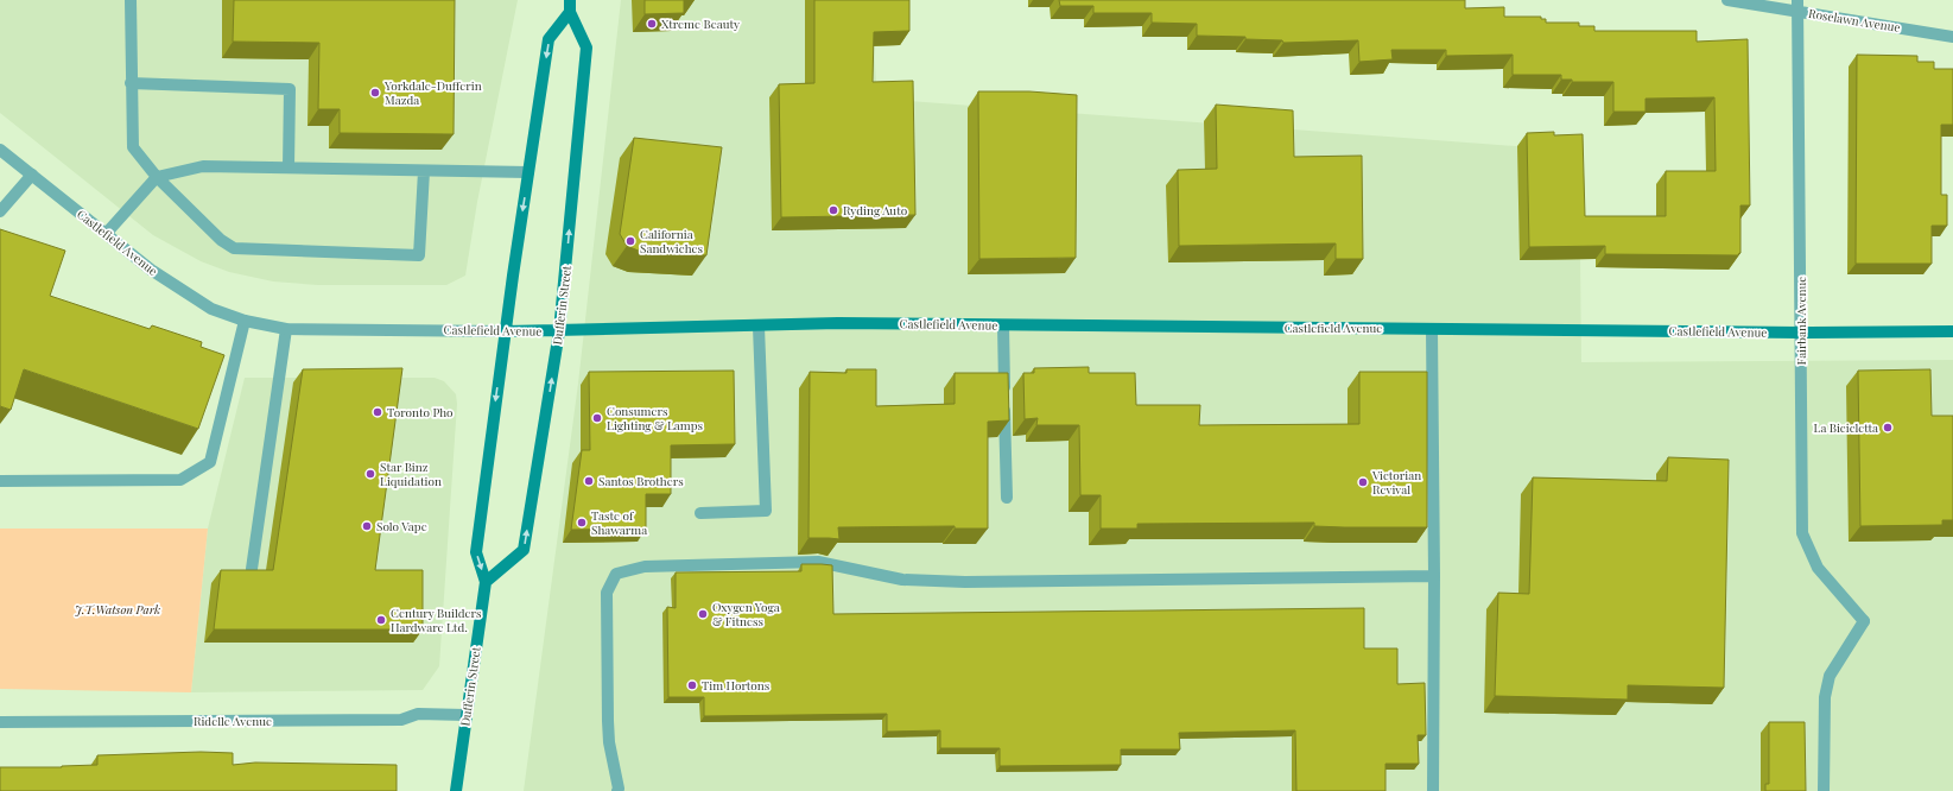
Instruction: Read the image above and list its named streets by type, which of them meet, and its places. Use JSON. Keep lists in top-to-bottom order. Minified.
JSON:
{"streets":{"street":["Roselawn Avenue","Castlefield Avenue","Dufferin Street","Fairbank Avenue","Ridelle Avenue"]},"crossings":[["Roselawn Avenue","Fairbank Avenue"],["Castlefield Avenue","Dufferin Street"],["Castlefield Avenue","Fairbank Avenue"],["Dufferin Street","Ridelle Avenue"]],"parks":["J.T.Watson Park"],"places":["Xtreme Beauty","Yorkdale-Dufferin Mazda","Ryding Auto","California Sandwiches","Toronto Pho","Consumers Lighting & Lamps","La Bicicletta","Star Binz Liquidation","Santos Brothers","Victorian Revival","Taste of Shawarma","Solo Vape","Oxygen Yoga & Fitness","Century Builders Hardware Ltd.","Tim Hortons"]}
